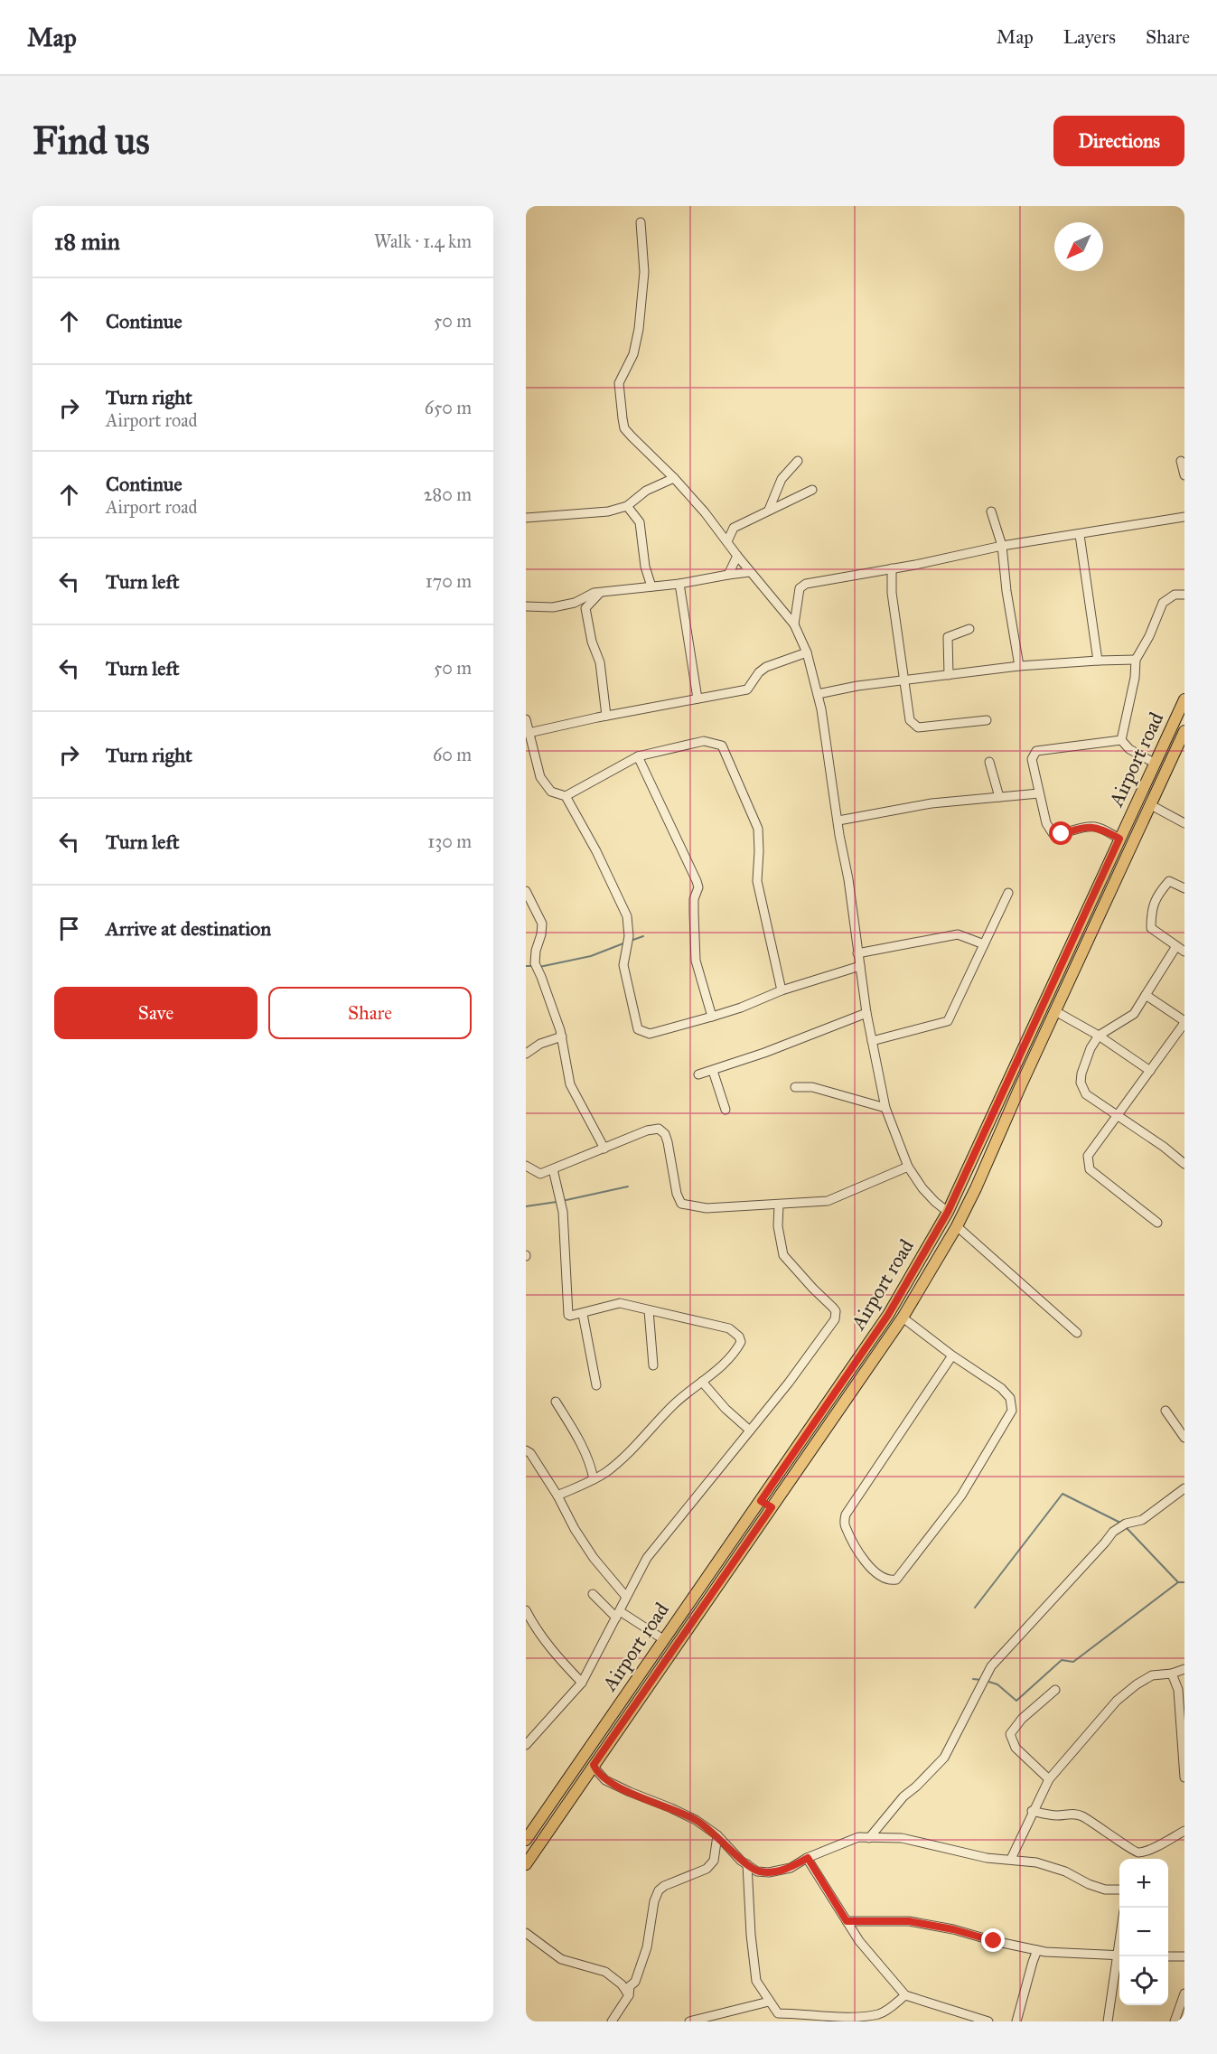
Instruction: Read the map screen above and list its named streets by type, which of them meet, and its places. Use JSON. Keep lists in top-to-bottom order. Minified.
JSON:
{"streets":{"main road":["Airport road"]},"north":"bottom left","page":{"header":"Map","nav":["Map","Layers","Share"],"buttons":["Directions",["Save","Share"]],"title":"Find us","heading":["18 min","Walk · 1.4 km"],"list":[["Continue","50 m"],["Turn right","Airport road","650 m"],["Continue","Airport road","280 m"],["Turn left","170 m"],["Turn left","50 m"],["Turn right","60 m"],["Turn left","130 m"],"Arrive at destination"],"map_buttons":["+","−"]}}
